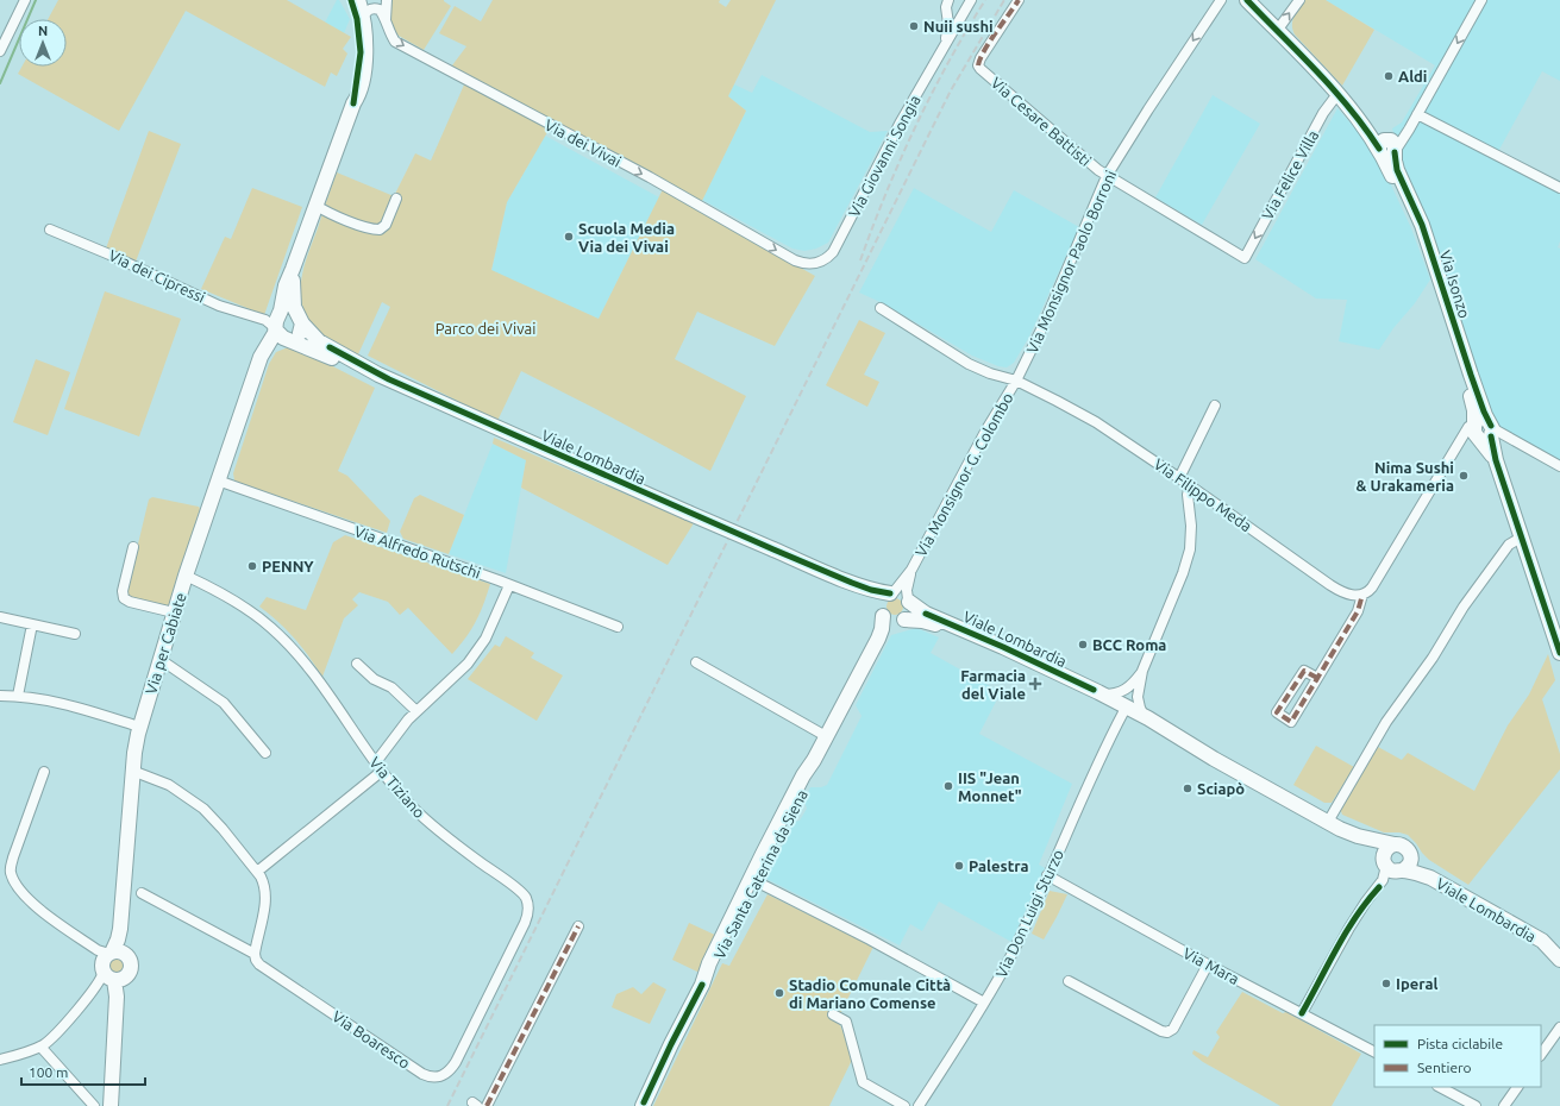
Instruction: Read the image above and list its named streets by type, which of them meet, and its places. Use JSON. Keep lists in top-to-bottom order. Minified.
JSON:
{"streets":{"main road":["Via Isonzo","Viale Lombardia","Via per Cabiate","Via Santa Caterina da Siena"],"street":["Via Cesare Battisti","Via dei Vivai","Via Giovanni Songia","Via Felice Villa","Via Monsignor Paolo Borroni","Via dei Cipressi","Via Monsignor G. Colombo","Via Filippo Meda","Via Alfredo Rutschi","Via Tiziano","Via Don Luigi Sturzo","Via Mara","Via Boaresco"]},"crossings":[["Via Cesare Battisti","Via Felice Villa"],["Via Cesare Battisti","Via Monsignor Paolo Borroni"],["Via dei Vivai","Via Giovanni Songia"],["Via Felice Villa","Via Isonzo"],["Via Monsignor Paolo Borroni","Via Monsignor G. Colombo"],["Via Monsignor Paolo Borroni","Via Filippo Meda"],["Via dei Cipressi","Viale Lombardia"],["Viale Lombardia","Via Monsignor G. Colombo"],["Viale Lombardia","Via Santa Caterina da Siena"],["Viale Lombardia","Via Don Luigi Sturzo"],["Via Monsignor G. Colombo","Via Filippo Meda"],["Via Monsignor G. Colombo","Via Santa Caterina da Siena"],["Via Alfredo Rutschi","Via per Cabiate"],["Via per Cabiate","Via Tiziano"],["Via Tiziano","Via Boaresco"],["Via Don Luigi Sturzo","Via Mara"]],"one_way":["Via dei Vivai","Via Felice Villa","Via Monsignor Paolo Borroni"],"parks":["Parco dei Vivai"],"places":{"other":["Nuii sushi","Aldi","Scuola Media Via dei Vivai","Nima Sushi & Urakameria","PENNY","BCC Roma","IIS \"Jean Monnet\"","Sciapò","Palestra","Iperal","Stadio Comunale Città di Mariano Comense"],"health":["Farmacia del Viale"]},"legend":["Pista ciclabile","Sentiero"],"scale_bar":"100 m","north":"top"}
